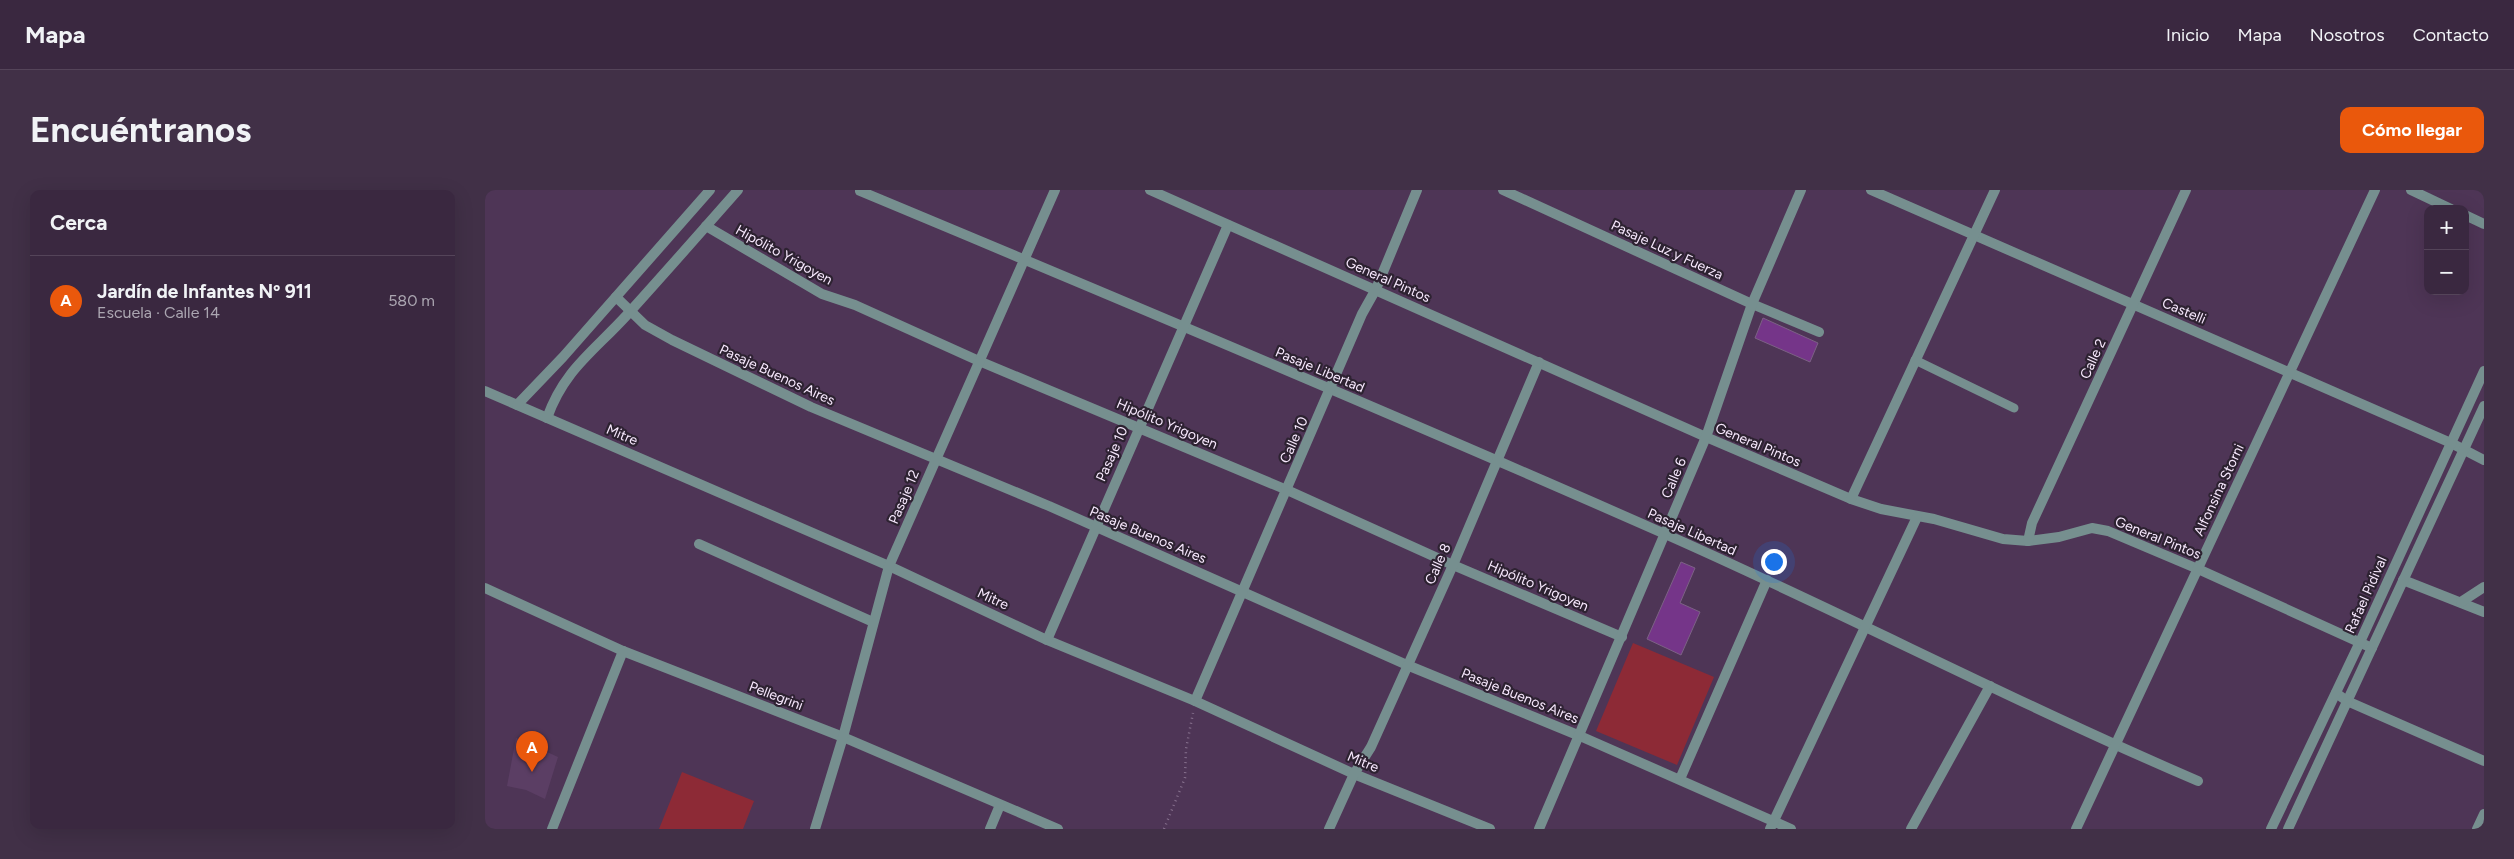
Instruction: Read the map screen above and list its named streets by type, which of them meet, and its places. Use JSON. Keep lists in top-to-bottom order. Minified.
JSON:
{"streets":{"street":["Pasaje Luz y Fuerza","Hipólito Yrigoyen","General Pintos","Castelli","Calle 2","Pasaje Libertad","Pasaje Buenos Aires","Mitre","Calle 10","Pasaje 10","Calle 6","Alfonsina Storni","Pasaje 12","Calle 8","Rafael Pidival","Pellegrini"]},"crossings":[["Pasaje Luz y Fuerza","Calle 6"],["Hipólito Yrigoyen","Calle 10"],["Hipólito Yrigoyen","Pasaje 10"],["Hipólito Yrigoyen","Calle 6"],["Hipólito Yrigoyen","Pasaje 12"],["Hipólito Yrigoyen","Calle 8"],["General Pintos","Calle 2"],["General Pintos","Calle 10"],["General Pintos","Pasaje 10"],["General Pintos","Calle 6"],["General Pintos","Alfonsina Storni"],["General Pintos","Calle 8"],["General Pintos","Rafael Pidival"],["Castelli","Calle 2"],["Castelli","Alfonsina Storni"],["Castelli","Rafael Pidival"],["Pasaje Libertad","Calle 10"],["Pasaje Libertad","Pasaje 10"],["Pasaje Libertad","Calle 6"],["Pasaje Libertad","Alfonsina Storni"],["Pasaje Libertad","Pasaje 12"],["Pasaje Libertad","Calle 8"],["Pasaje Buenos Aires","Calle 10"],["Pasaje Buenos Aires","Pasaje 10"],["Pasaje Buenos Aires","Calle 6"],["Pasaje Buenos Aires","Pasaje 12"],["Pasaje Buenos Aires","Calle 8"],["Mitre","Calle 10"],["Mitre","Pasaje 10"],["Mitre","Pasaje 12"],["Mitre","Calle 8"],["Pasaje 12","Pellegrini"]],"page":{"header":"Mapa","nav":["Inicio","Mapa","Nosotros","Contacto"],"buttons":"Cómo llegar","title":"Encuéntranos","heading":"Cerca","map_buttons":["+","−"],"list":[{"mark":"A","name":"Jardín de Infantes Nº 911","note":"Escuela · Calle 14","value":"580 m"}],"pins":"A"}}
